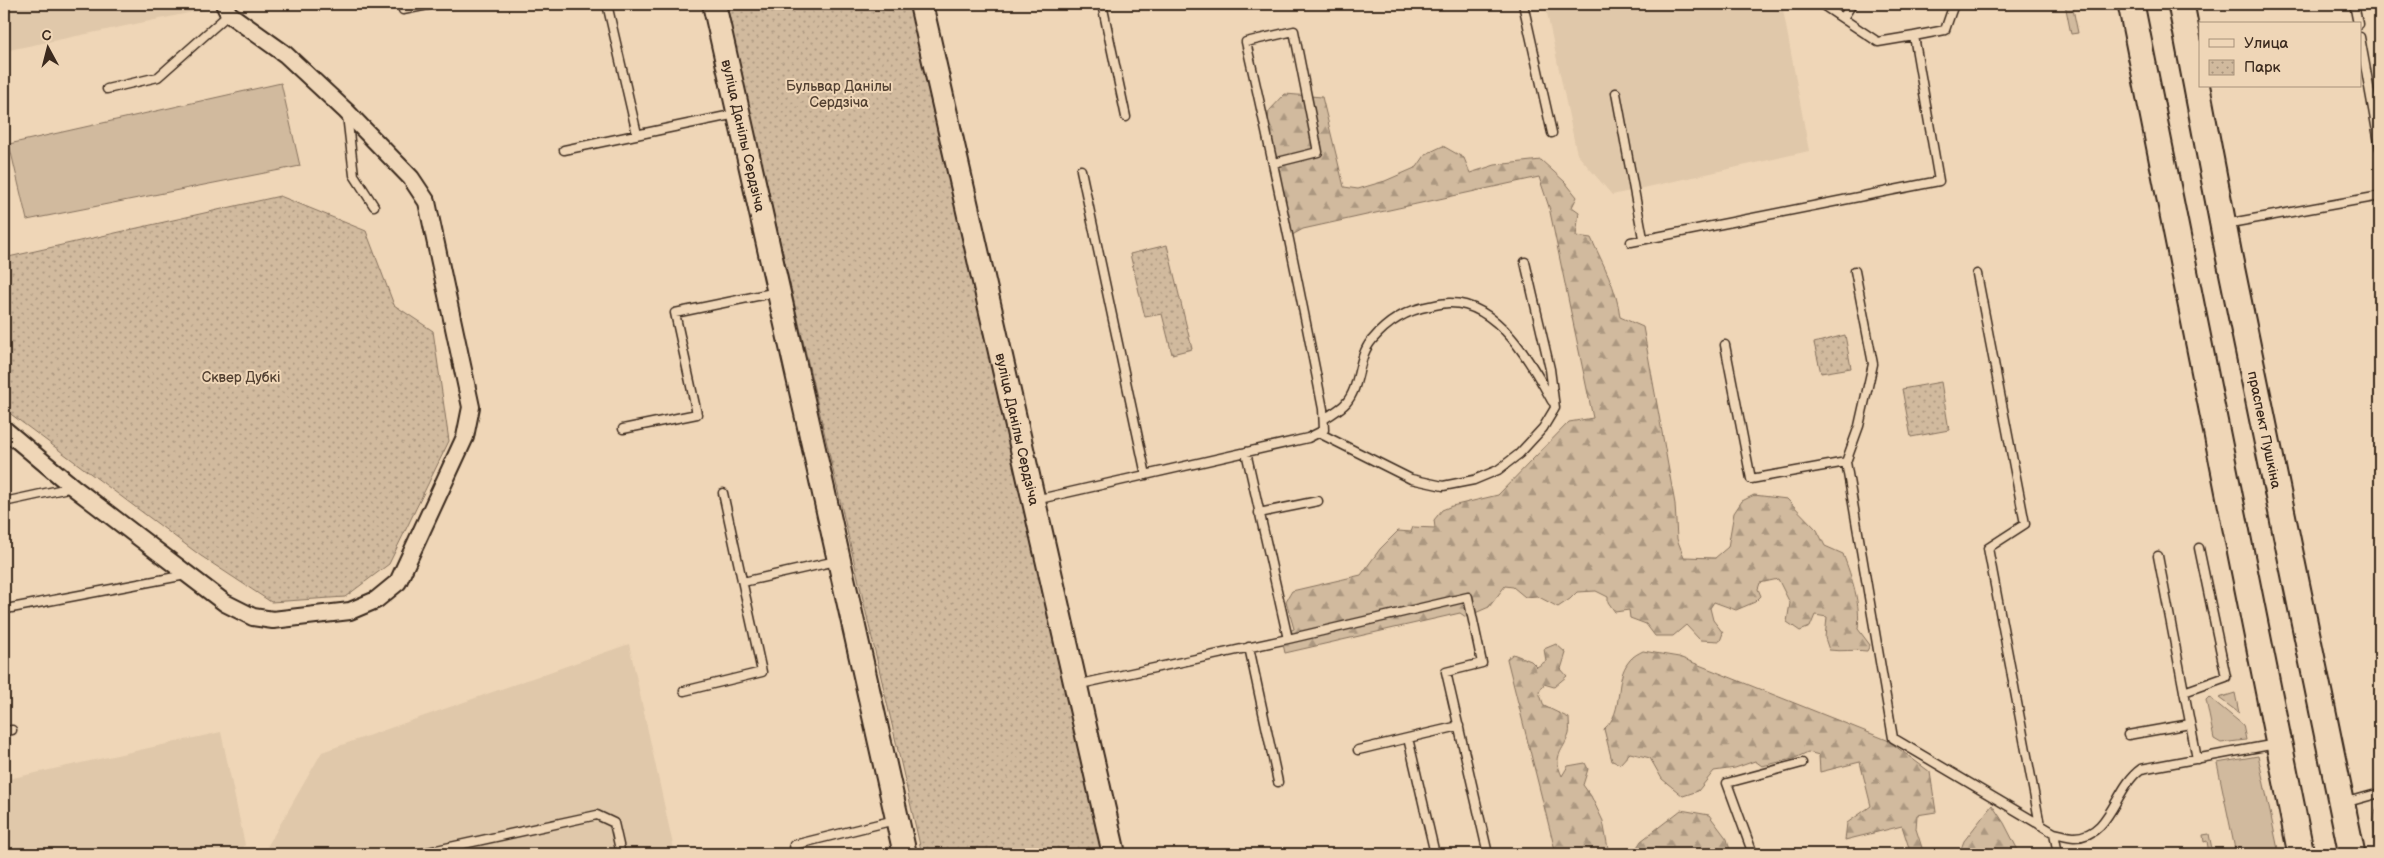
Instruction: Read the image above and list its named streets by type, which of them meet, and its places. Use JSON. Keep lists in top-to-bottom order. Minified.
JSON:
{"streets":{"main road":["праспект Пушкіна"],"street":["вуліца Данілы Сердзіча"]},"parks":["Бульвар Данілы Сердзіча","Сквер Дубкі"],"legend":["Улица","Парк"],"north":"top"}
